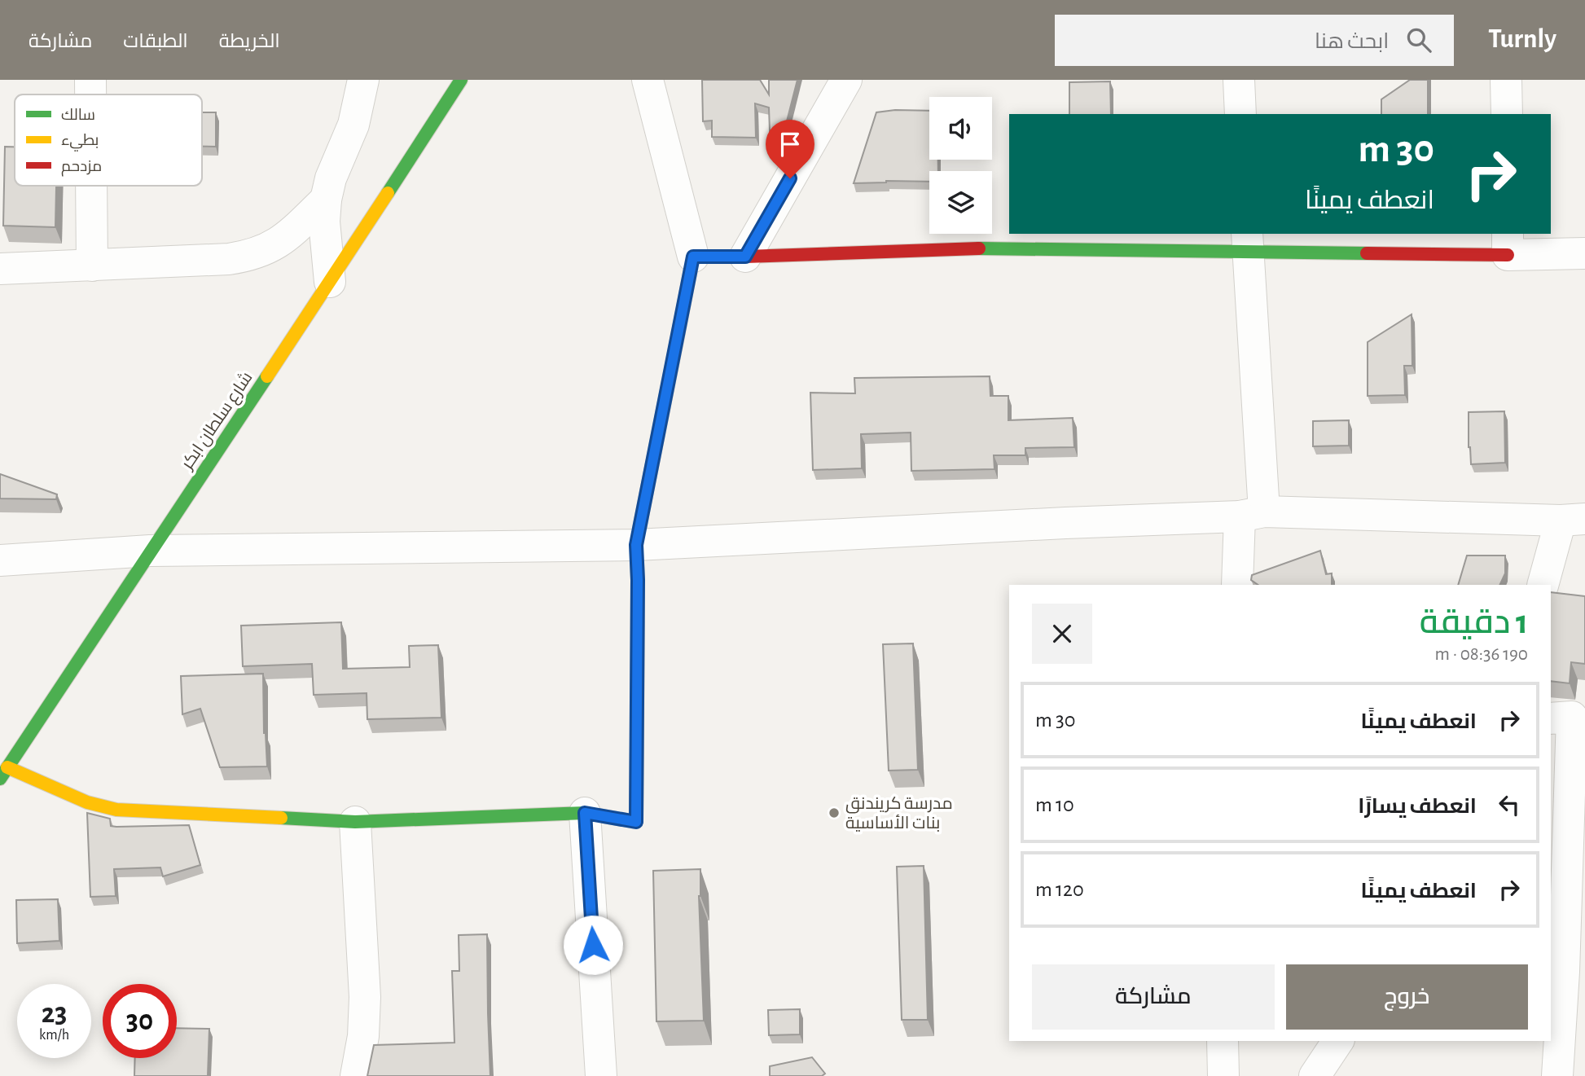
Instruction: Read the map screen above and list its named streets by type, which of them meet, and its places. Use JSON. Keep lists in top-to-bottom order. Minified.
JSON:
{"streets":{"main road":["شارع سلطان ابكر"]},"places":["مدرسة كريندنق بنات الأساسية"],"legend":["سالك","بطيء","مزدحم"],"page":{"header":"Turnly","search":"ابحث هنا","nav":["الخريطة","الطبقات","مشاركة"],"turn":["30 m","انعطف يمينًا"],"heading":["1 دقيقة","190 m · 08:36"],"list":[{"name":"انعطف يمينًا","value":"30 m"},{"name":"انعطف يسارًا","value":"10 m"},{"name":"انعطف يمينًا","value":"120 m"}],"buttons":["خروج","مشاركة"],"speed":"23 km/h","limit":"30"}}
